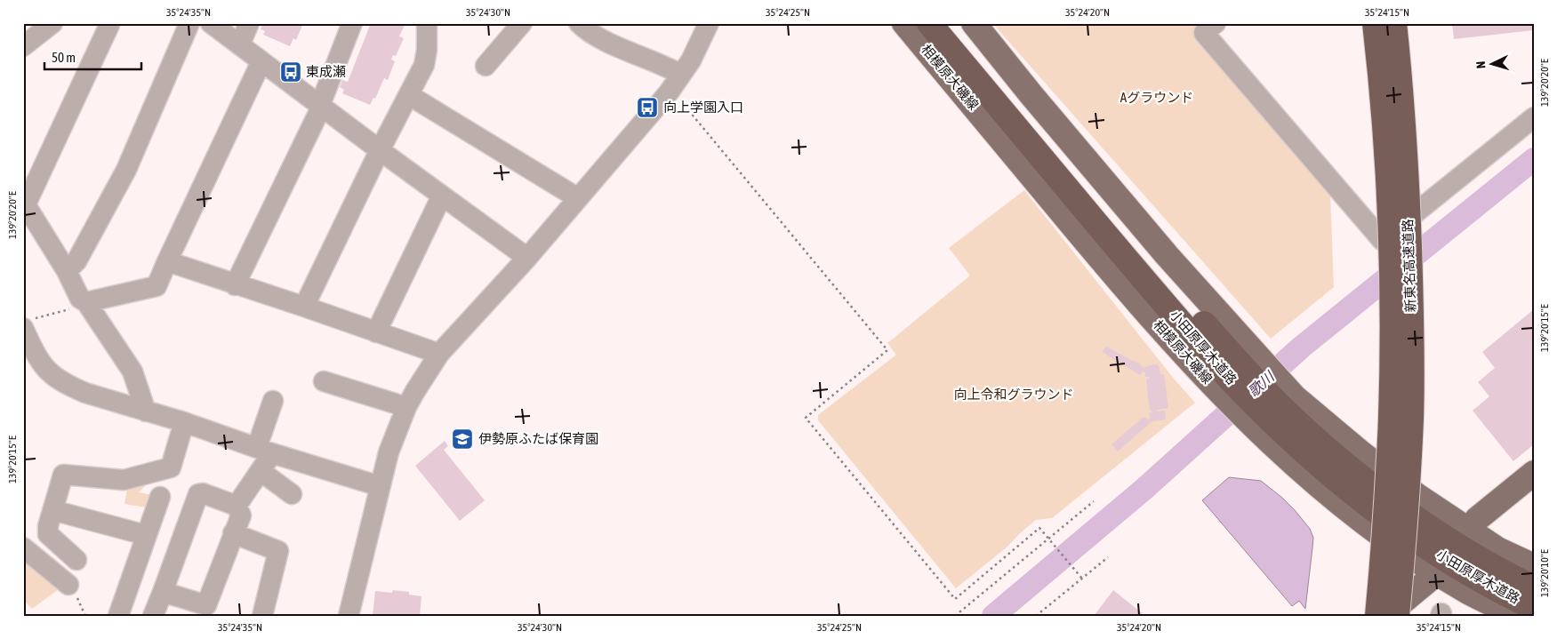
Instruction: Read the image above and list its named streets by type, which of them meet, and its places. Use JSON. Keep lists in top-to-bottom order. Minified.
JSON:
{"streets":{"highway":["新東名高速道路","小田原厚木道路"],"main road":["相模原大磯線"]},"crossings":[["相模原大磯線","小田原厚木道路"]],"water":["歌川"],"parks":["Aグラウンド","向上令和グラウンド"],"places":{"bus stop":["東成瀬","向上学園入口"],"school or university":["伊勢原ふたば保育園"]},"scale_bar":"50 m","north":"left","coordinates":["35°24'35\"N","35°24'30\"N","35°24'25\"N","35°24'20\"N","35°24'15\"N","139°20'20\"E","139°20'15\"E","139°20'10\"E"]}
